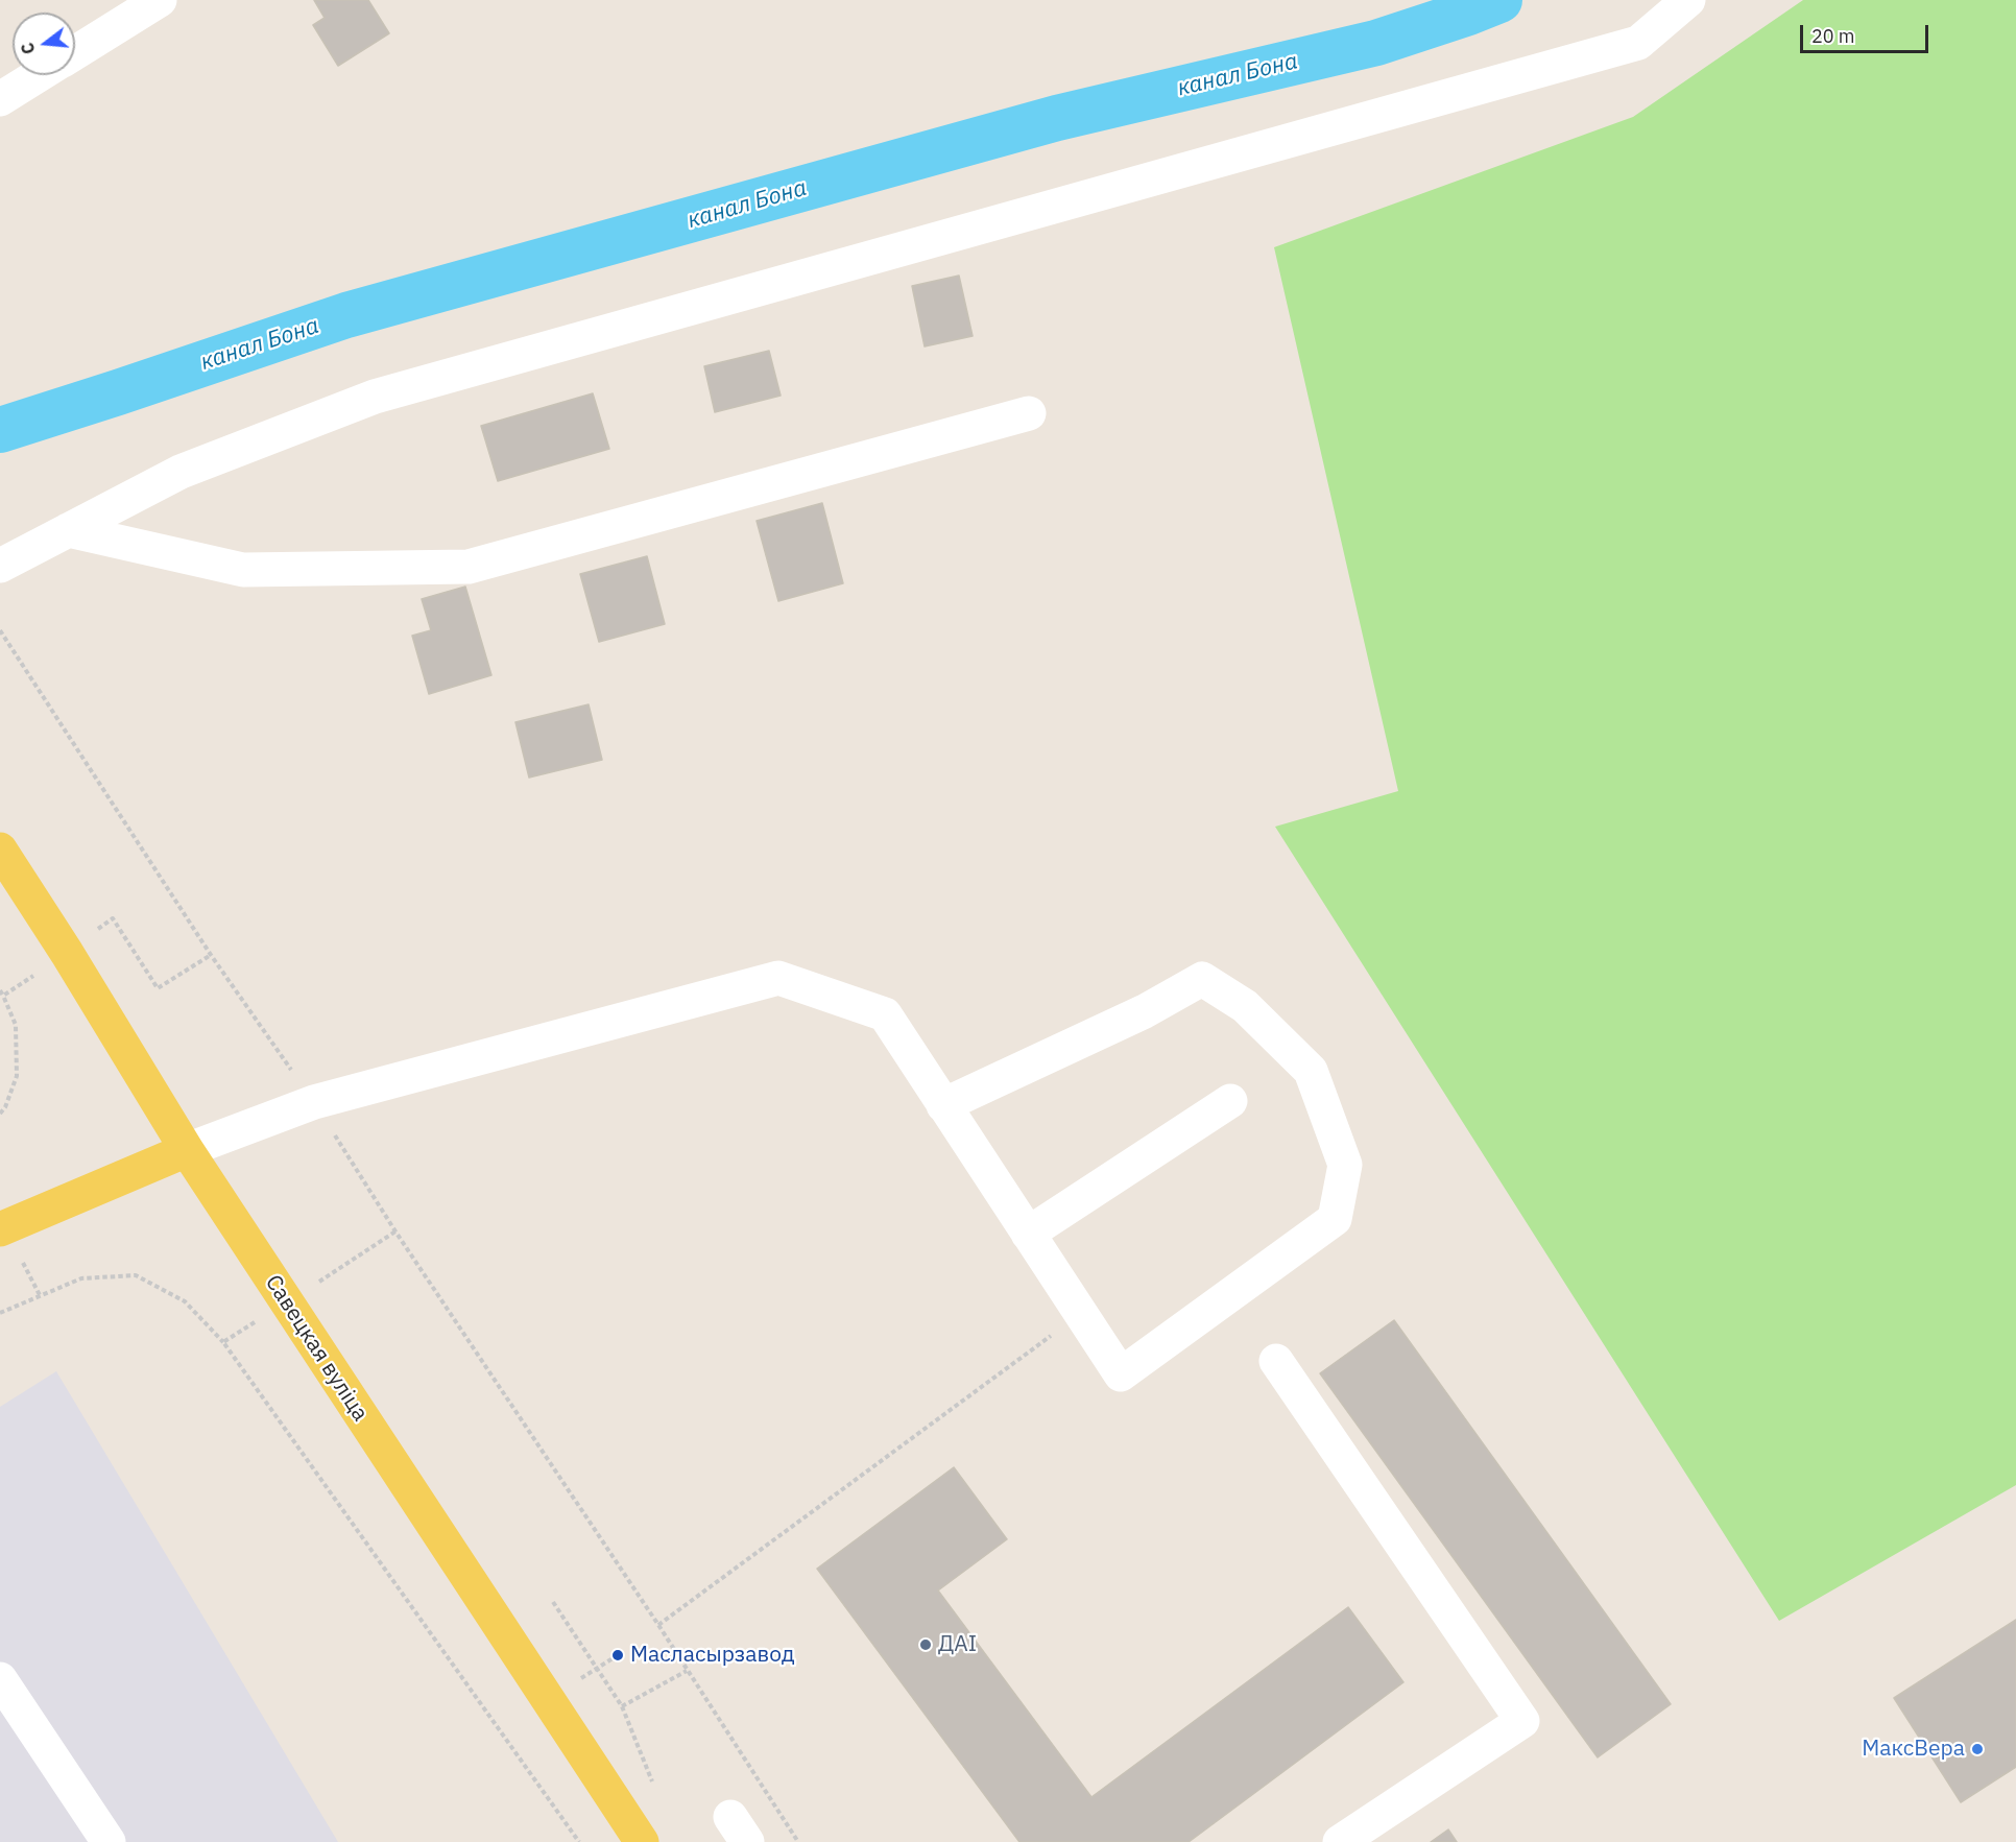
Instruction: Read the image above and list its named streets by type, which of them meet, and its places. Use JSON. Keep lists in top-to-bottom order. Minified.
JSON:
{"streets":{"main road":["Савецкая вуліца"]},"water":["канал Бона"],"places":["ДАІ","Масласырзавод","МаксBepa"],"scale_bar":"20 m","north":"left"}
